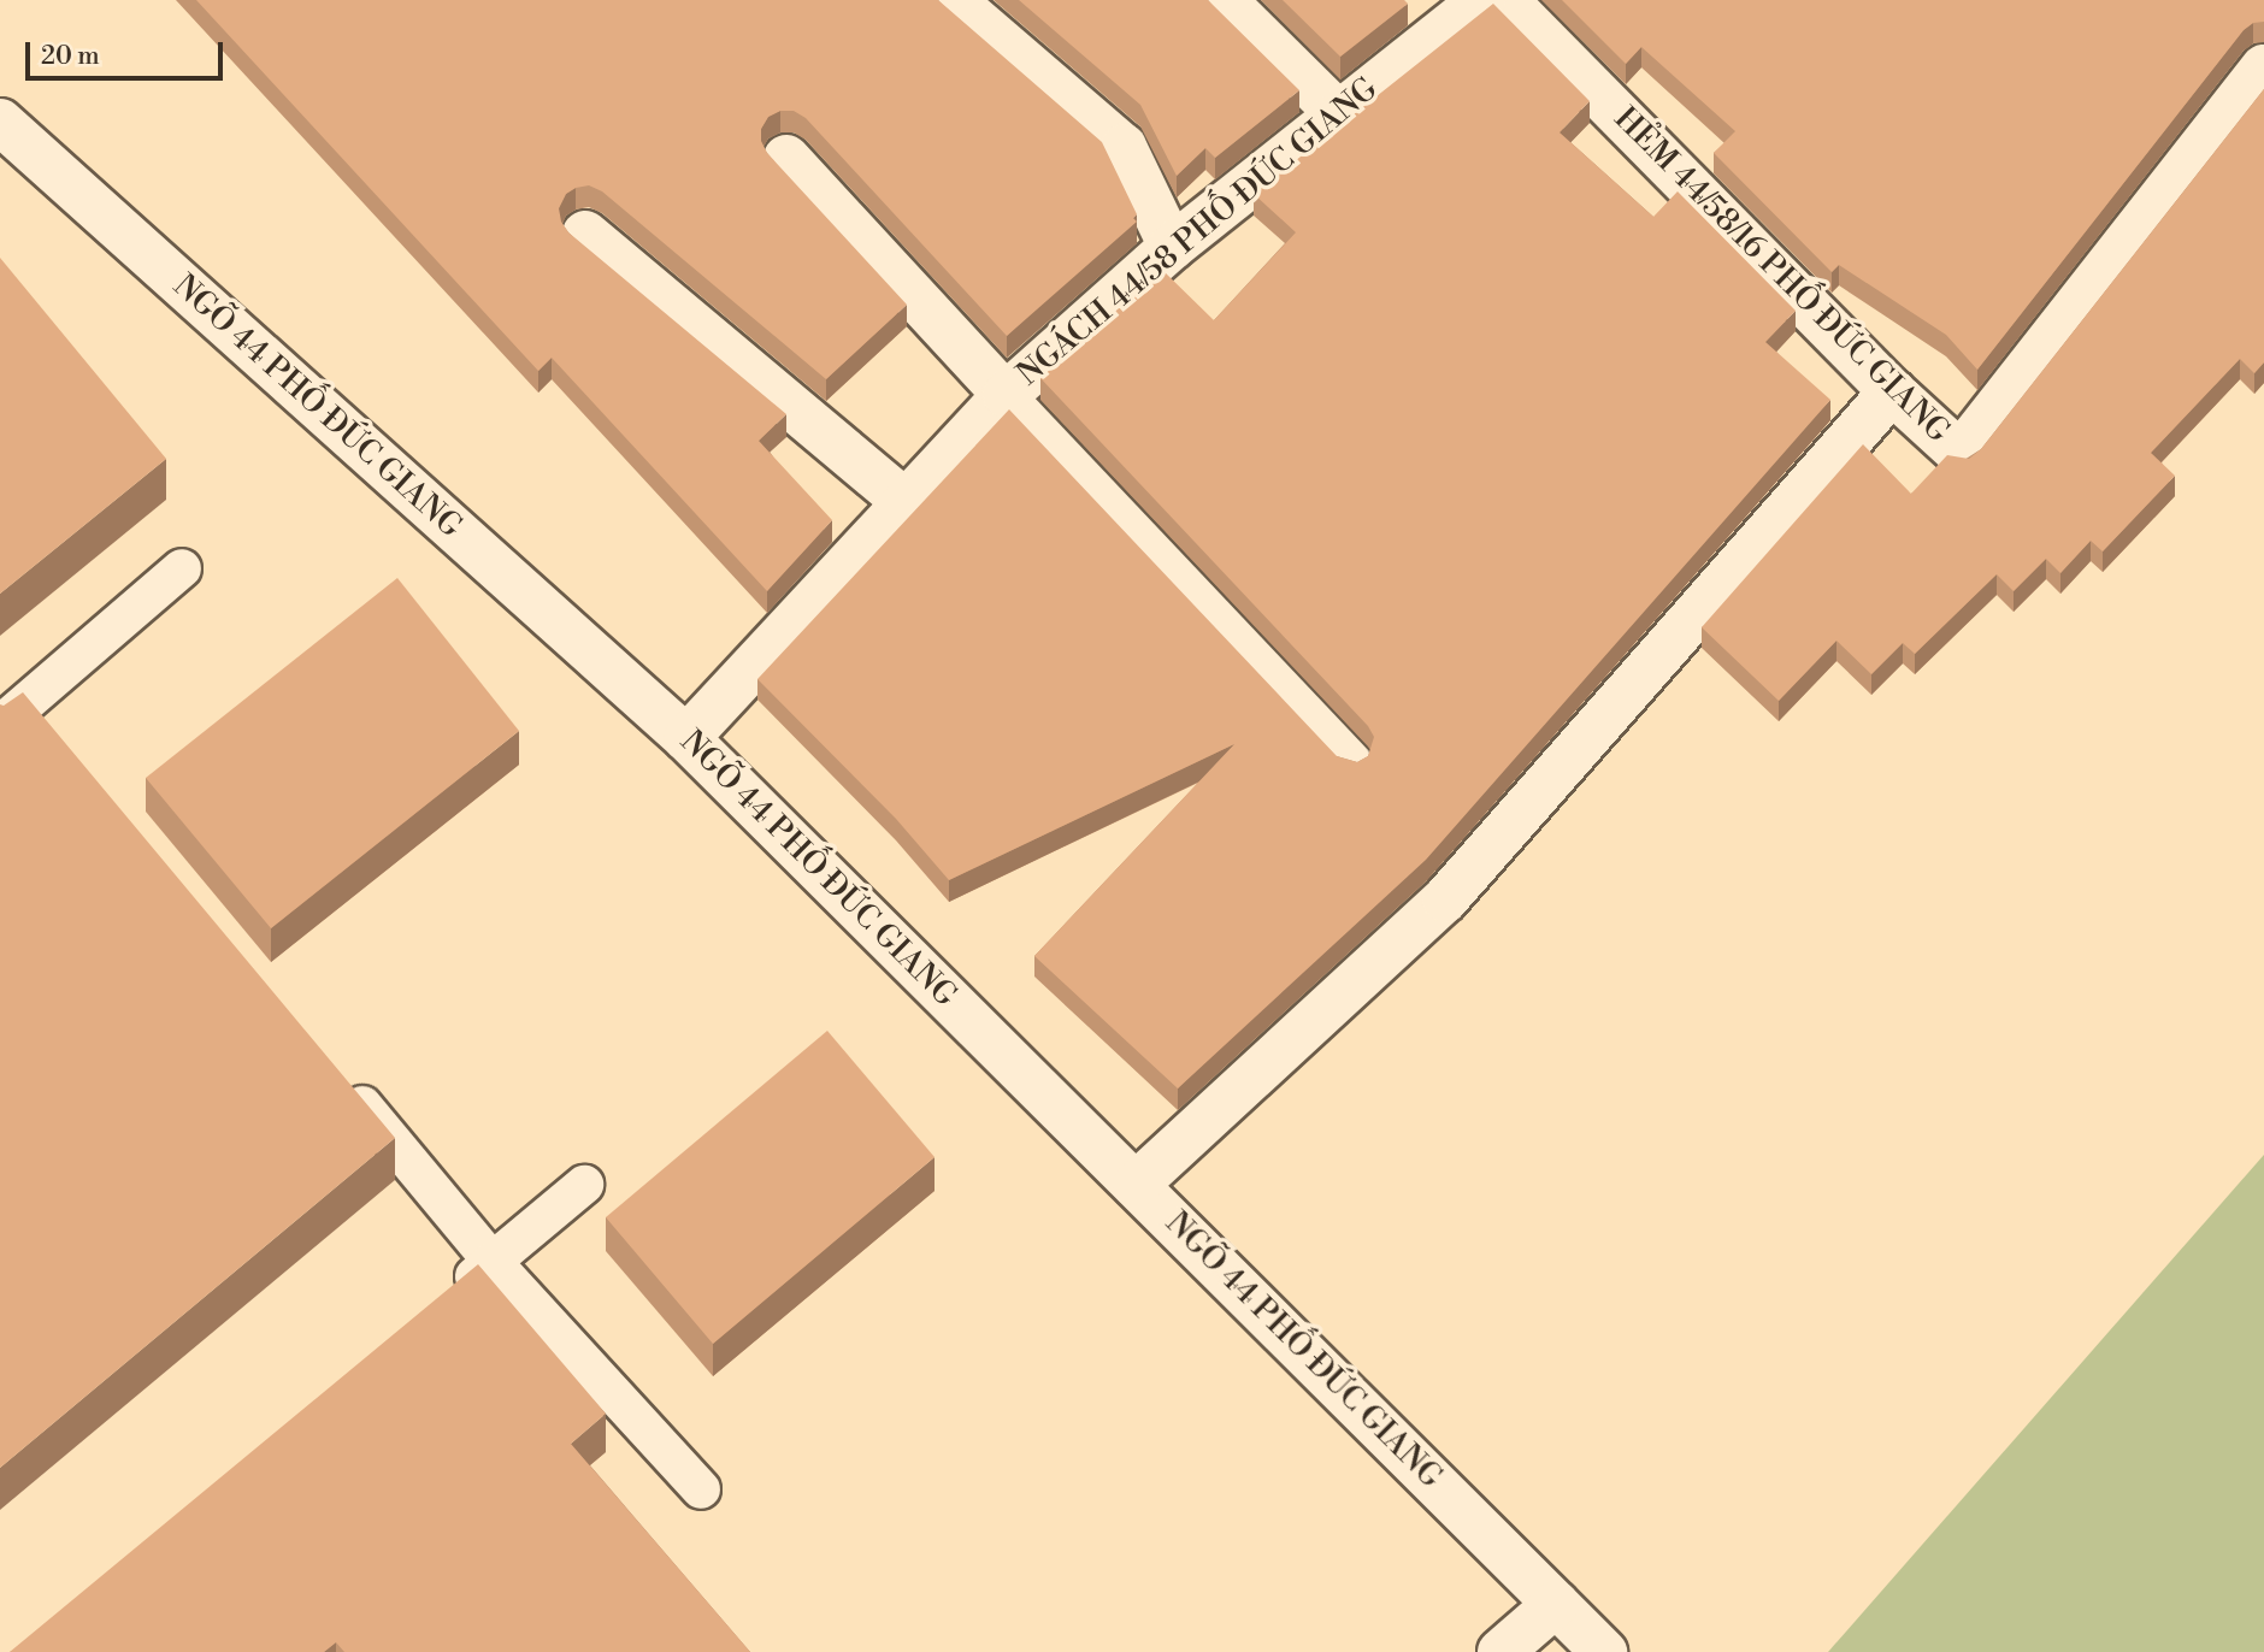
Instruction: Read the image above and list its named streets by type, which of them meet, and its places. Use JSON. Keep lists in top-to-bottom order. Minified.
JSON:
{"streets":{"street":["NGÁCH 44/58 PHỐ ĐỨC GIANG","HẺM 44/58/16 PHỐ ĐỨC GIANG","NGÕ 44 PHỐ ĐỨC GIANG"]},"crossings":[["NGÁCH 44/58 PHỐ ĐỨC GIANG","NGÕ 44 PHỐ ĐỨC GIANG"]],"scale_bar":"20 m"}
